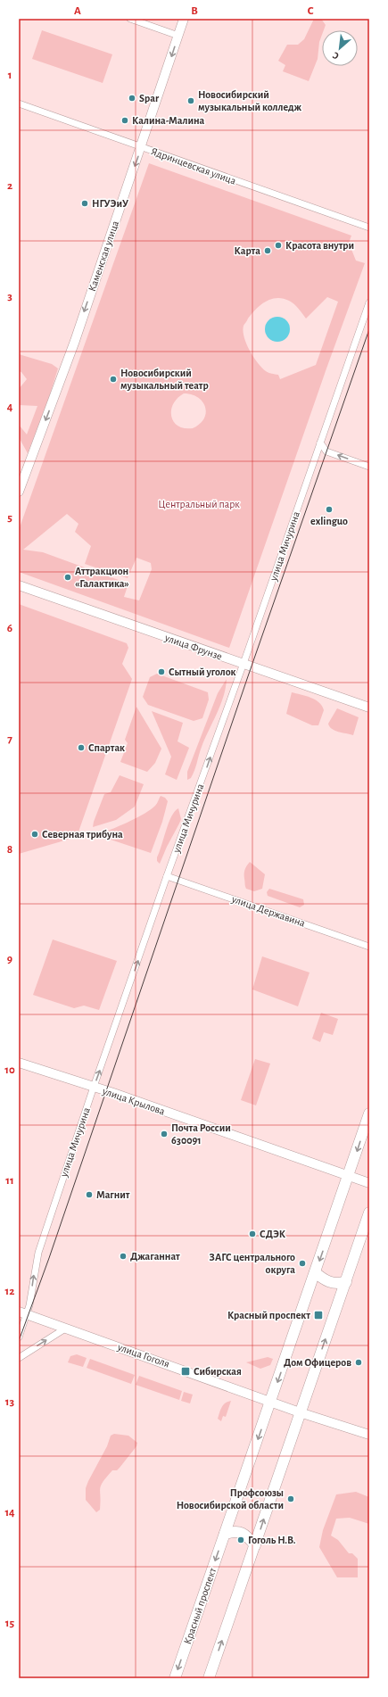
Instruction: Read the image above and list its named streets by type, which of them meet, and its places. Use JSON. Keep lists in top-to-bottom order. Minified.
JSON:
{"streets":{"main road":["Красный проспект"],"street":["Ядринцевская улица","Каменская улица","улица Мичурина","улица Фрунзе","улица Державина","улица Крылова","улица Гоголя"]},"crossings":[["Ядринцевская улица","Каменская улица"],["улица Мичурина","улица Фрунзе"],["улица Мичурина","улица Державина"],["улица Мичурина","улица Крылова"],["улица Мичурина","улица Гоголя"],["улица Крылова","Красный проспект"],["улица Гоголя","Красный проспект"]],"one_way":["Каменская улица","улица Мичурина"],"parks":["Центральный парк"],"places":{"other":["Spar","Новосибирский музыкальный колледж","Калина-Малина","НГУЭиУ","Красота внутри","Карта","Новосибирский музыкальный театр","exlinguo","Аттракцион «Галактика»","Сытный уголок","Спартак","Северная трибуна","Почта России 630091","Магнит","СДЭК","Джаганнат","ЗАГС центрального округа","Дом Офицеров","Профсоюзы Новосибирской области","Гоголь Н.В."],"transit":["Красный проспект","Сибирская"]},"north":"bottom left","grid":{"columns":["A","B","C"],"rows":["1","2","3","4","5","6","7","8","9","10","11","12","13","14","15"]}}
